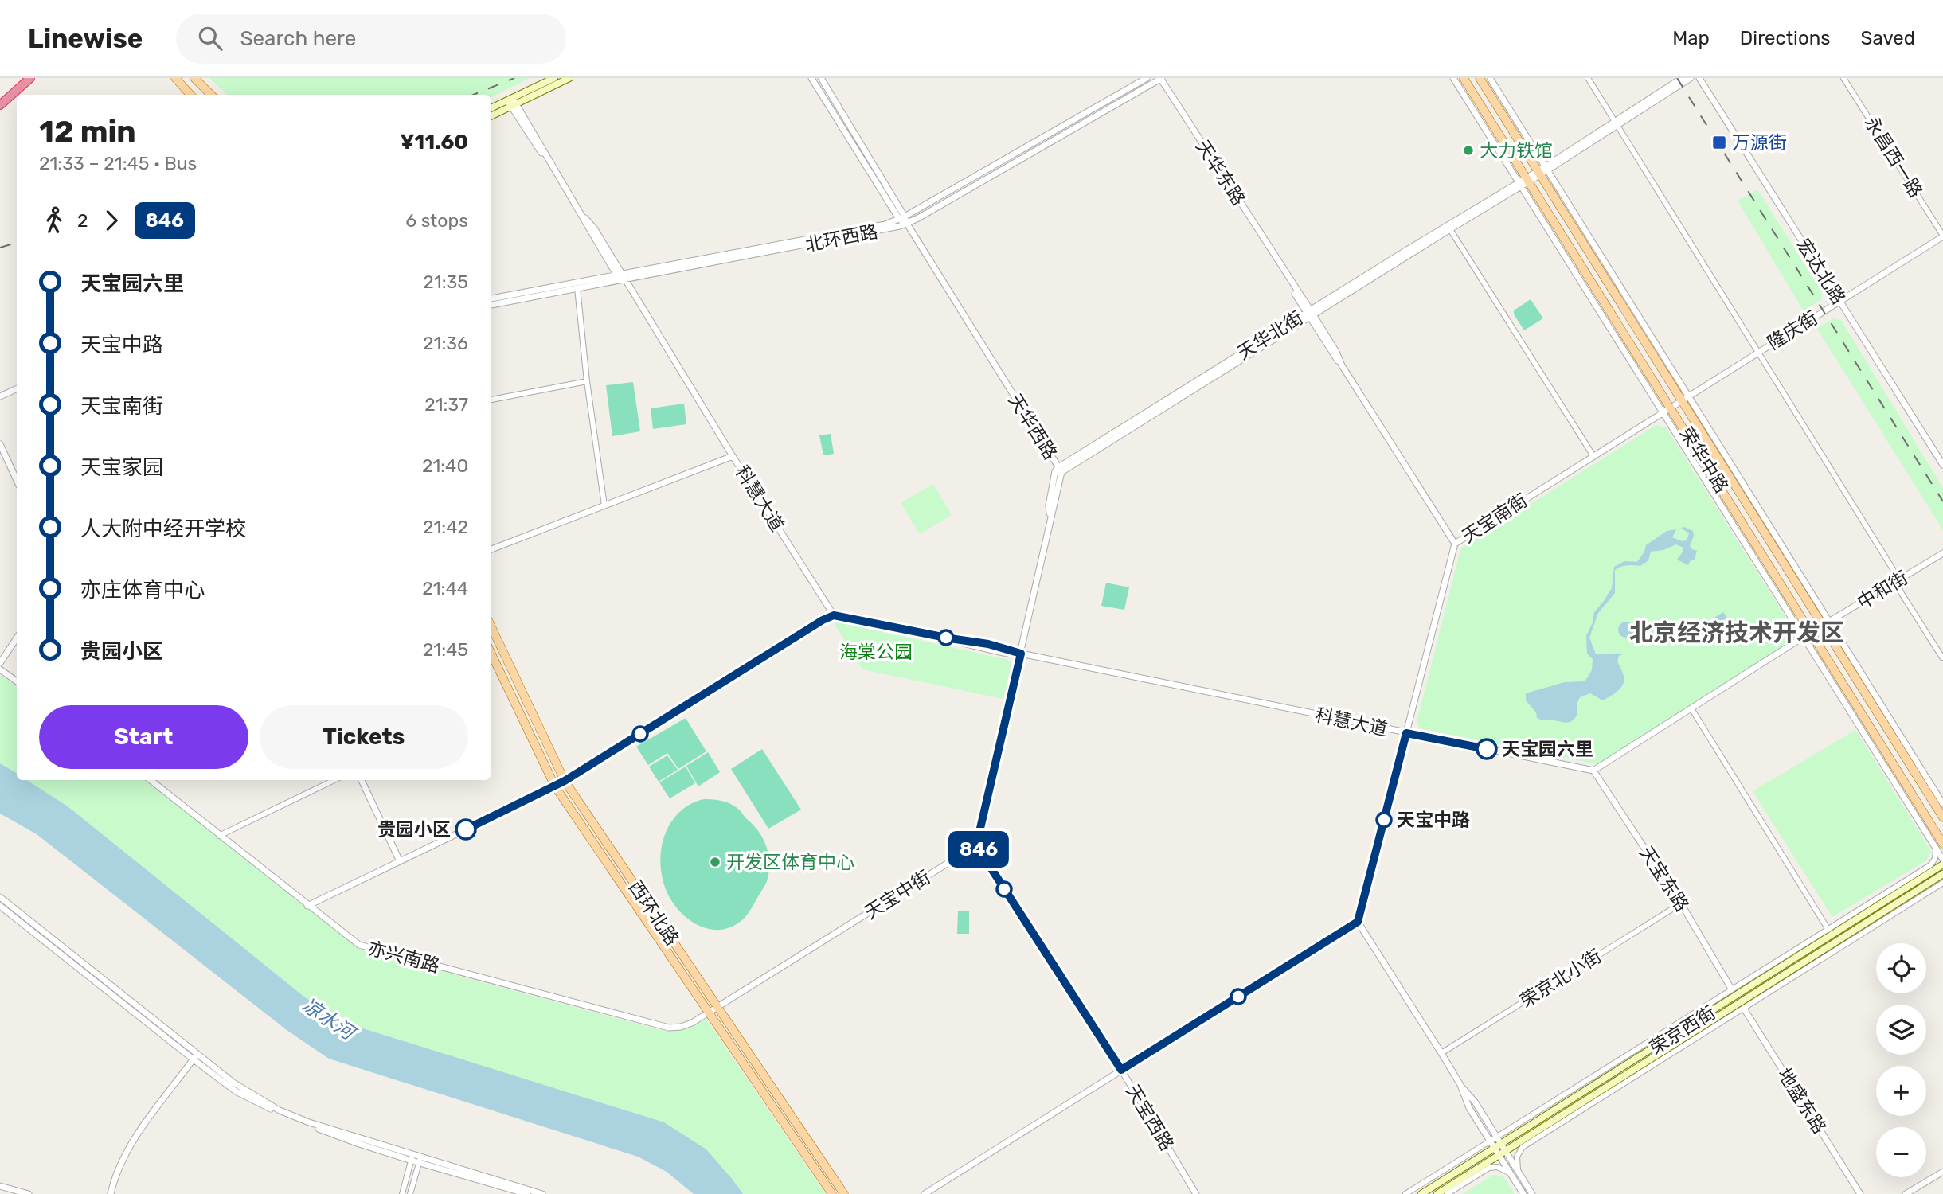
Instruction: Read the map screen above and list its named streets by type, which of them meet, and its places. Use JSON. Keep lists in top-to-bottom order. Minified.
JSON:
{"streets":{"main road":["荣华中路","西环北路","荣京西街"],"street":["永昌西一路","天华东路","北环西路","宏达北路","隆庆街","天华北街","天华西路","科慧大道","天宝南街","中和街","天宝东路","天宝中街","亦兴南路","荣京北小街","地盛东路","天宝西路"]},"crossings":[["永昌西一路","隆庆街"],["天华东路","北环西路"],["天华东路","天华北街"],["天华东路","天宝南街"],["北环西路","天华西路"],["北环西路","科慧大道"],["宏达北路","隆庆街"],["隆庆街","荣华中路"],["隆庆街","天宝南街"],["天华北街","天华西路"],["天华北街","荣华中路"],["天华西路","科慧大道"],["荣华中路","天宝南街"],["荣华中路","中和街"],["科慧大道","天宝南街"],["科慧大道","天宝东路"],["天宝东路","荣京北小街"],["天宝中街","西环北路"],["天宝中街","亦兴南路"],["天宝中街","天宝西路"],["西环北路","亦兴南路"]],"districts":["北京经济技术开发区"],"water":["凉水河"],"parks":["海棠公园"],"places":{"transit":["万源街"],"other":["大力铁馆","天宝园六里","天宝中路","贵园小区","开发区体育中心"]},"lines":["bus line 846"],"page":{"header":"Linewise","search":"Search here","nav":["Map","Directions","Saved"],"on_map":"846","heading":["12 min","21:33 – 21:45 · Bus","¥11.60"],"legs":["2","846","6 stops"],"list":[{"name":"天宝园六里","value":"21:35"},{"name":"天宝中路","value":"21:36"},{"name":"天宝南街","value":"21:37"},{"name":"天宝家园","value":"21:40"},{"name":"人大附中经开学校","value":"21:42"},{"name":"亦庄体育中心","value":"21:44"},{"name":"贵园小区","value":"21:45"}],"buttons":["Start","Tickets"],"map_buttons":["+","−"]}}
